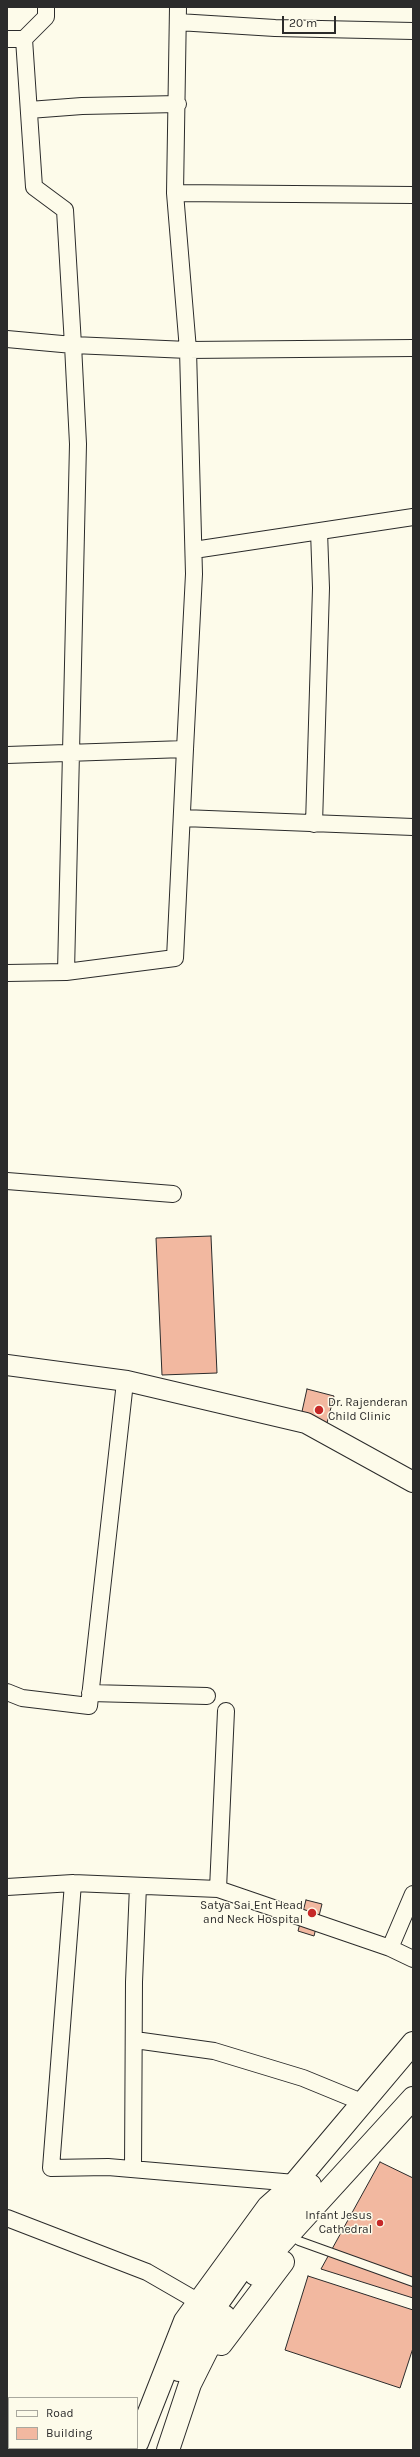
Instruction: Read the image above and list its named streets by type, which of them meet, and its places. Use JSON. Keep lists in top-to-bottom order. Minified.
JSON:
{"places":["Dr. Rajenderan Child Clinic","Satya Sai Ent Head and Neck Hospital","Infant Jesus Cathedral"],"legend":["Road","Building"],"scale_bar":"20 m"}
